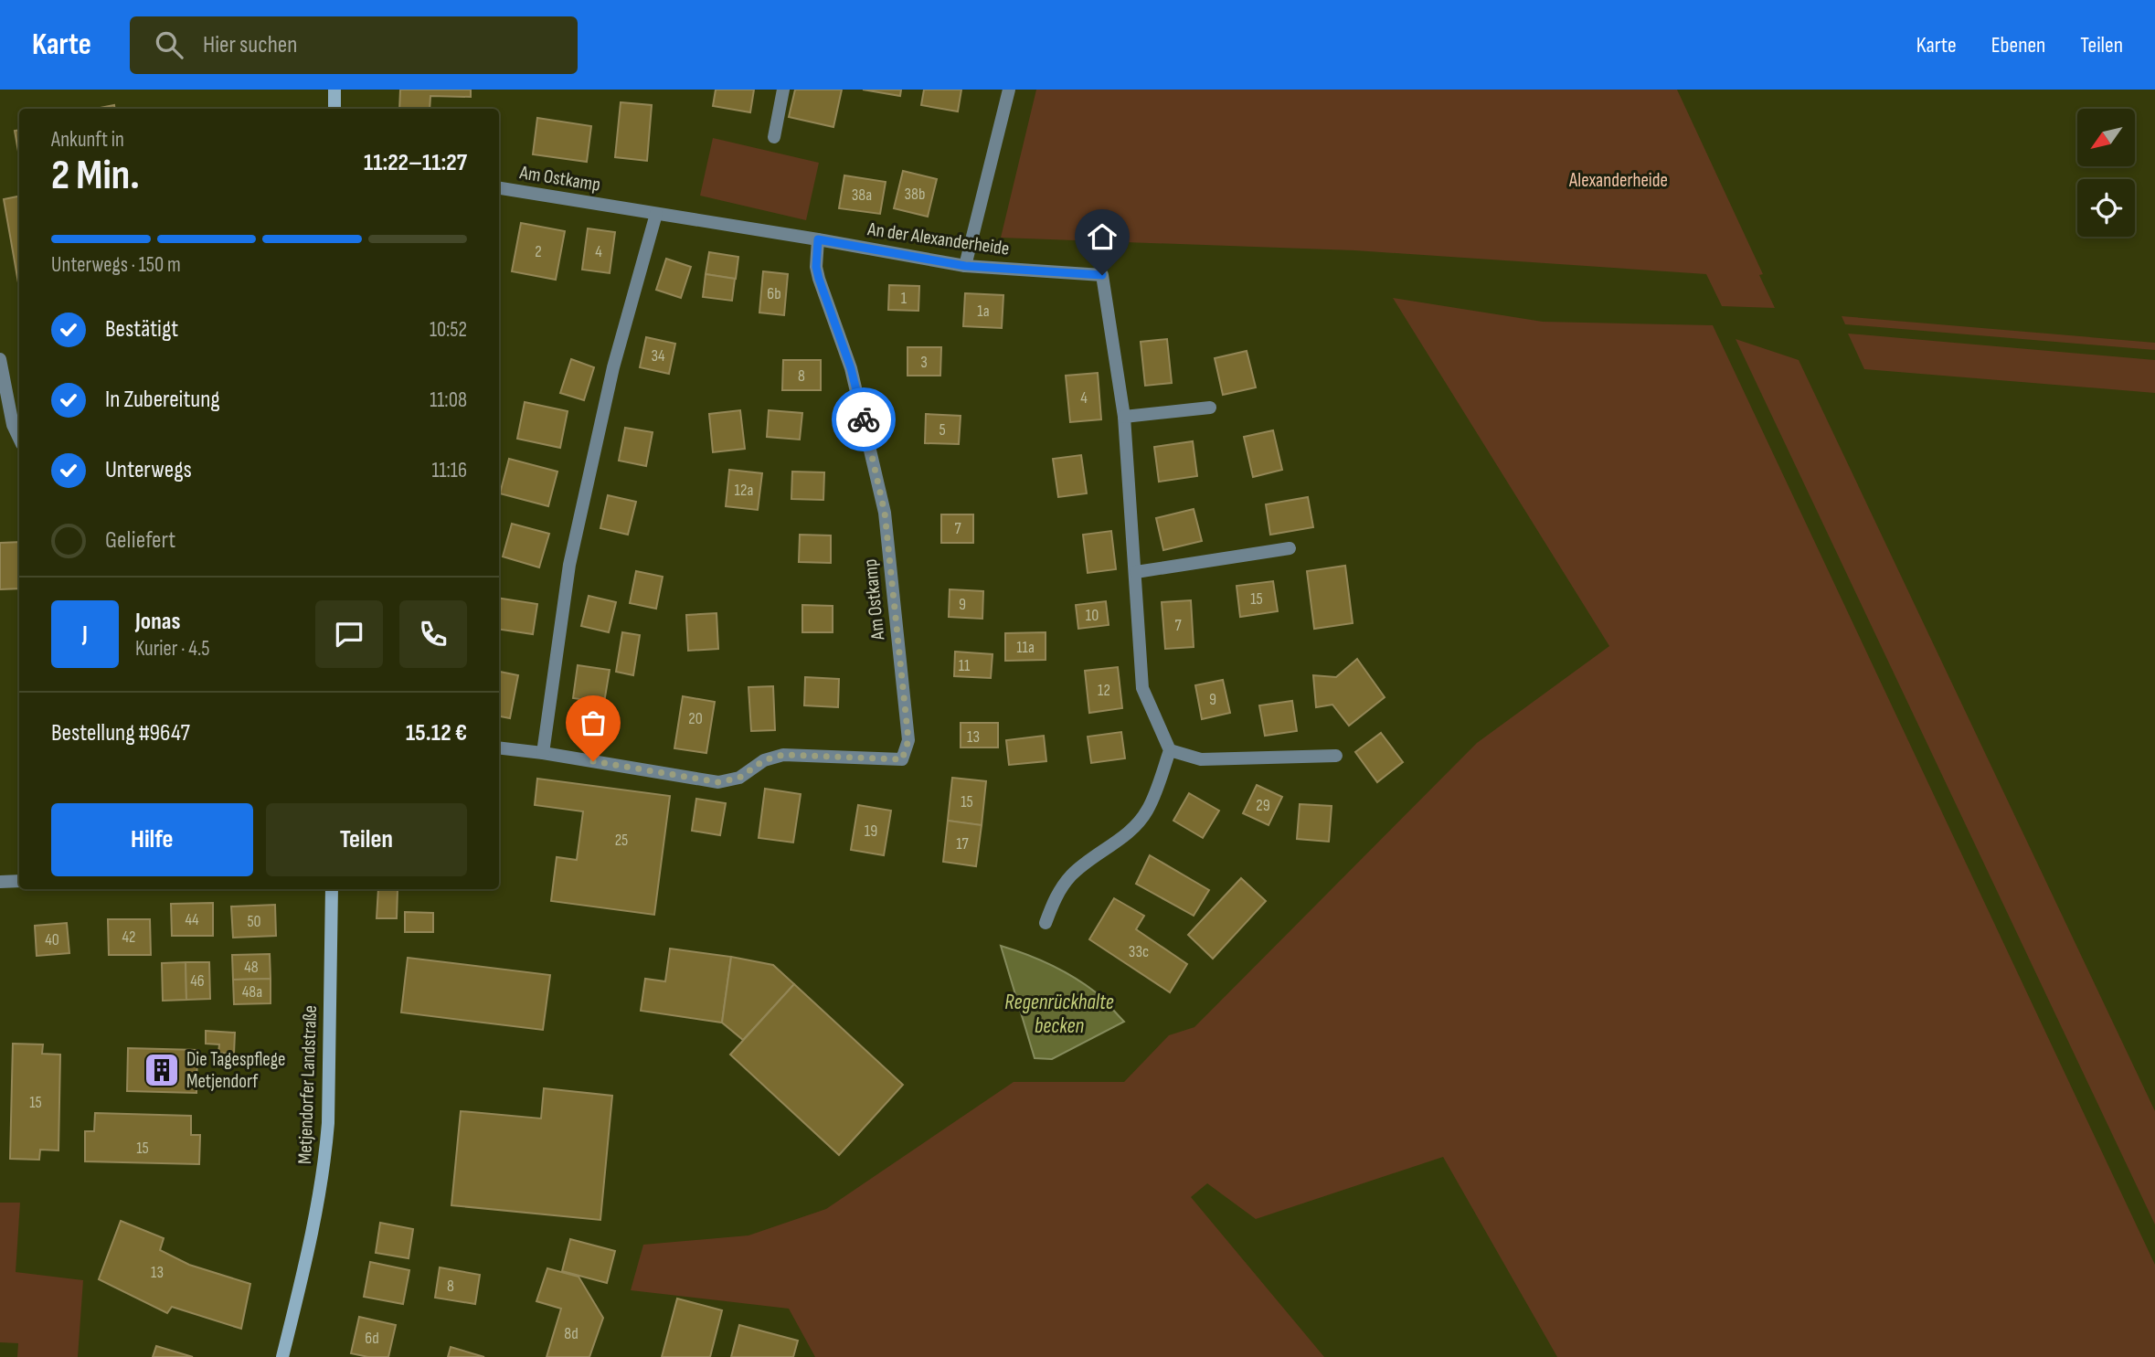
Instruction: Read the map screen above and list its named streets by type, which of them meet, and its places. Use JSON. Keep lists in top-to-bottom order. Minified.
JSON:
{"streets":{"main road":["Metjendorfer Landstraße"],"street":["Am Ostkamp","An der Alexanderheide"]},"crossings":[["Am Ostkamp","An der Alexanderheide"]],"water":["Regenrückhalte becken"],"parks":["Alexanderheide"],"places":{"building":["Die Tagespflege Metjendorf"]},"house_numbers":["38b","38a","2","4","6b","1","1a","34","3","8","4","5","12a","7","15","9","10","7","11a","11","12","9","20","13","15","29","19","25","17","44","50","42","40","33c","48","46","48a","15","15","13","8","8d","6d"],"north":"bottom left","page":{"header":"Karte","search":"Hier suchen","nav":["Karte","Ebenen","Teilen"],"heading":["2 Min.","Ankunft in","11:22–11:27"],"panel":["Jonas","Kurier · 4.5","Bestellung #9647","15.12 €"],"bar":"Unterwegs · 150 m","list":[["Bestätigt","10:52"],["In Zubereitung","11:08"],["Unterwegs","11:16"],"Geliefert"],"round":"J","buttons":["Hilfe","Teilen"]}}
